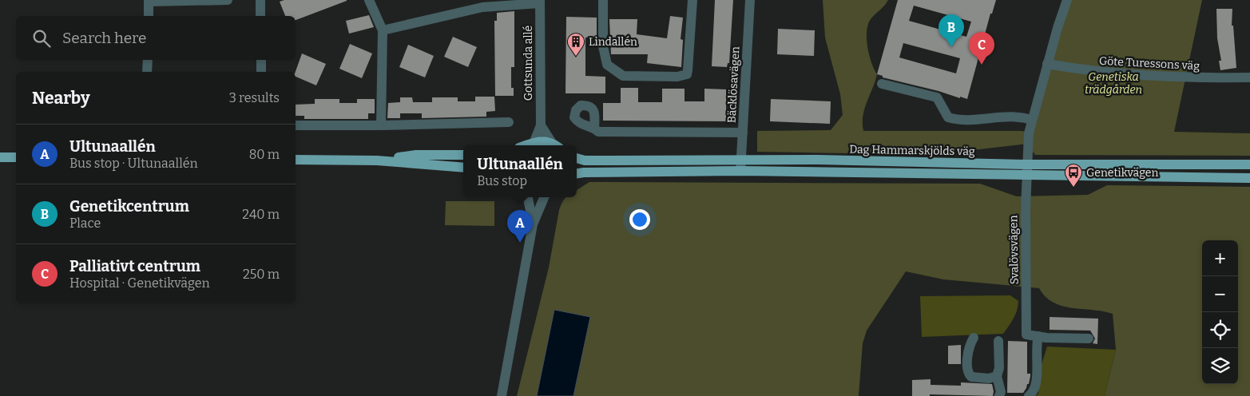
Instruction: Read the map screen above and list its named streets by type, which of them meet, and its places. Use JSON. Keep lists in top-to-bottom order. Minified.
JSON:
{"streets":{"main road":["Dag Hammarskjölds väg"],"street":["Gottsunda allé","Göte Turessons väg","Bäcklösavägen","Svalövsvägen"]},"crossings":[["Bäcklösavägen","Dag Hammarskjölds väg"],["Dag Hammarskjölds väg","Svalövsvägen"]],"parks":["Genetiska trädgården"],"places":{"building":["Lindallén"],"bus stop":["Genetikvägen"]},"page":{"pins":["B","C","A"],"search":"Search here","heading":["Nearby","3 results"],"list":[{"mark":"A","name":"Ultunaallén","note":"Bus stop · Ultunaallén","value":"80 m"},{"mark":"B","name":"Genetikcentrum","note":"Place","value":"240 m"},{"mark":"C","name":"Palliativt centrum","note":"Hospital · Genetikvägen","value":"250 m"}],"popup":["Ultunaallén","Bus stop"],"map_buttons":["+","−"]}}
